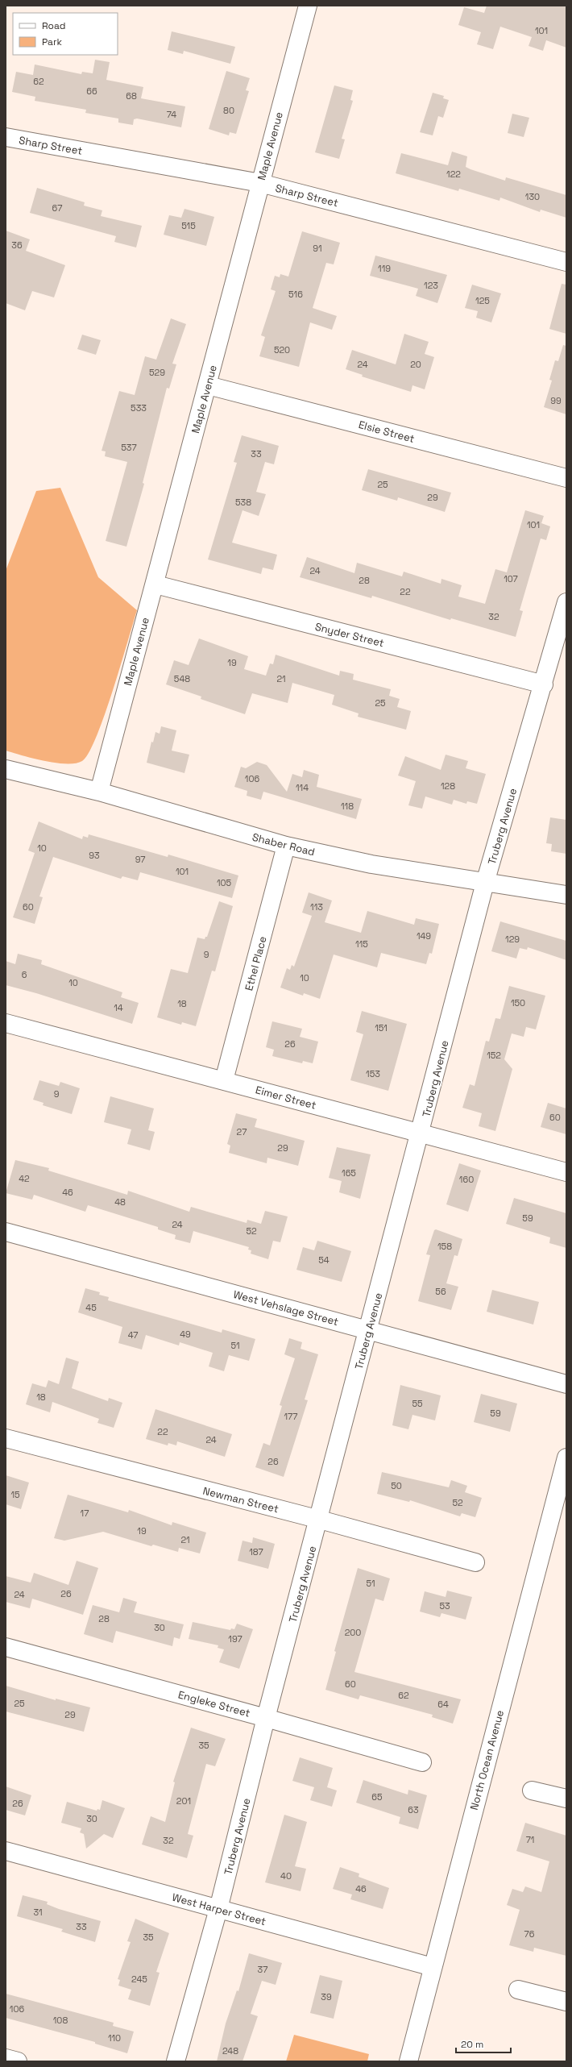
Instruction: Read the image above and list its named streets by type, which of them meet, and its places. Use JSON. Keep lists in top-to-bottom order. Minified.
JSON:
{"streets":{"street":["Sharp Street","Maple Avenue","Elsie Street","Snyder Street","Truberg Avenue","Shaber Road","Ethel Place","Eimer Street","West Vehslage Street","Newman Street","Engleke Street","North Ocean Avenue","West Harper Street"]},"crossings":[["Sharp Street","Maple Avenue"],["Maple Avenue","Elsie Street"],["Maple Avenue","Snyder Street"],["Maple Avenue","Shaber Road"],["Snyder Street","Truberg Avenue"],["Truberg Avenue","Shaber Road"],["Truberg Avenue","Eimer Street"],["Truberg Avenue","West Vehslage Street"],["Truberg Avenue","Newman Street"],["Truberg Avenue","Engleke Street"],["Truberg Avenue","West Harper Street"],["Shaber Road","Ethel Place"],["Ethel Place","Eimer Street"],["North Ocean Avenue","West Harper Street"]],"house_numbers":["101","62","66","68","80","74","122","130","67","515","36","91","119","123","516","125","520","24","20","529","99","533","537","33","25","29","538","101","24","107","28","22","32","19","548","21","25","106","128","114","118","10","93","97","101","105","60","113","149","129","115","9","6","10","10","150","18","14","151","26","152","153","9","60","27","29","165","42","160","46","48","59","24","52","158","54","56","45","49","47","51","18","55","59","177","22","24","26","50","15","52","17","19","21","187","51","26","24","53","28","30","200","197","60","62","25","64","29","35","65","201","26","63","30","71","32","40","46","31","33","76","35","37","245","39","106","108","110","248"],"legend":["Road","Park"],"scale_bar":"20 m"}
